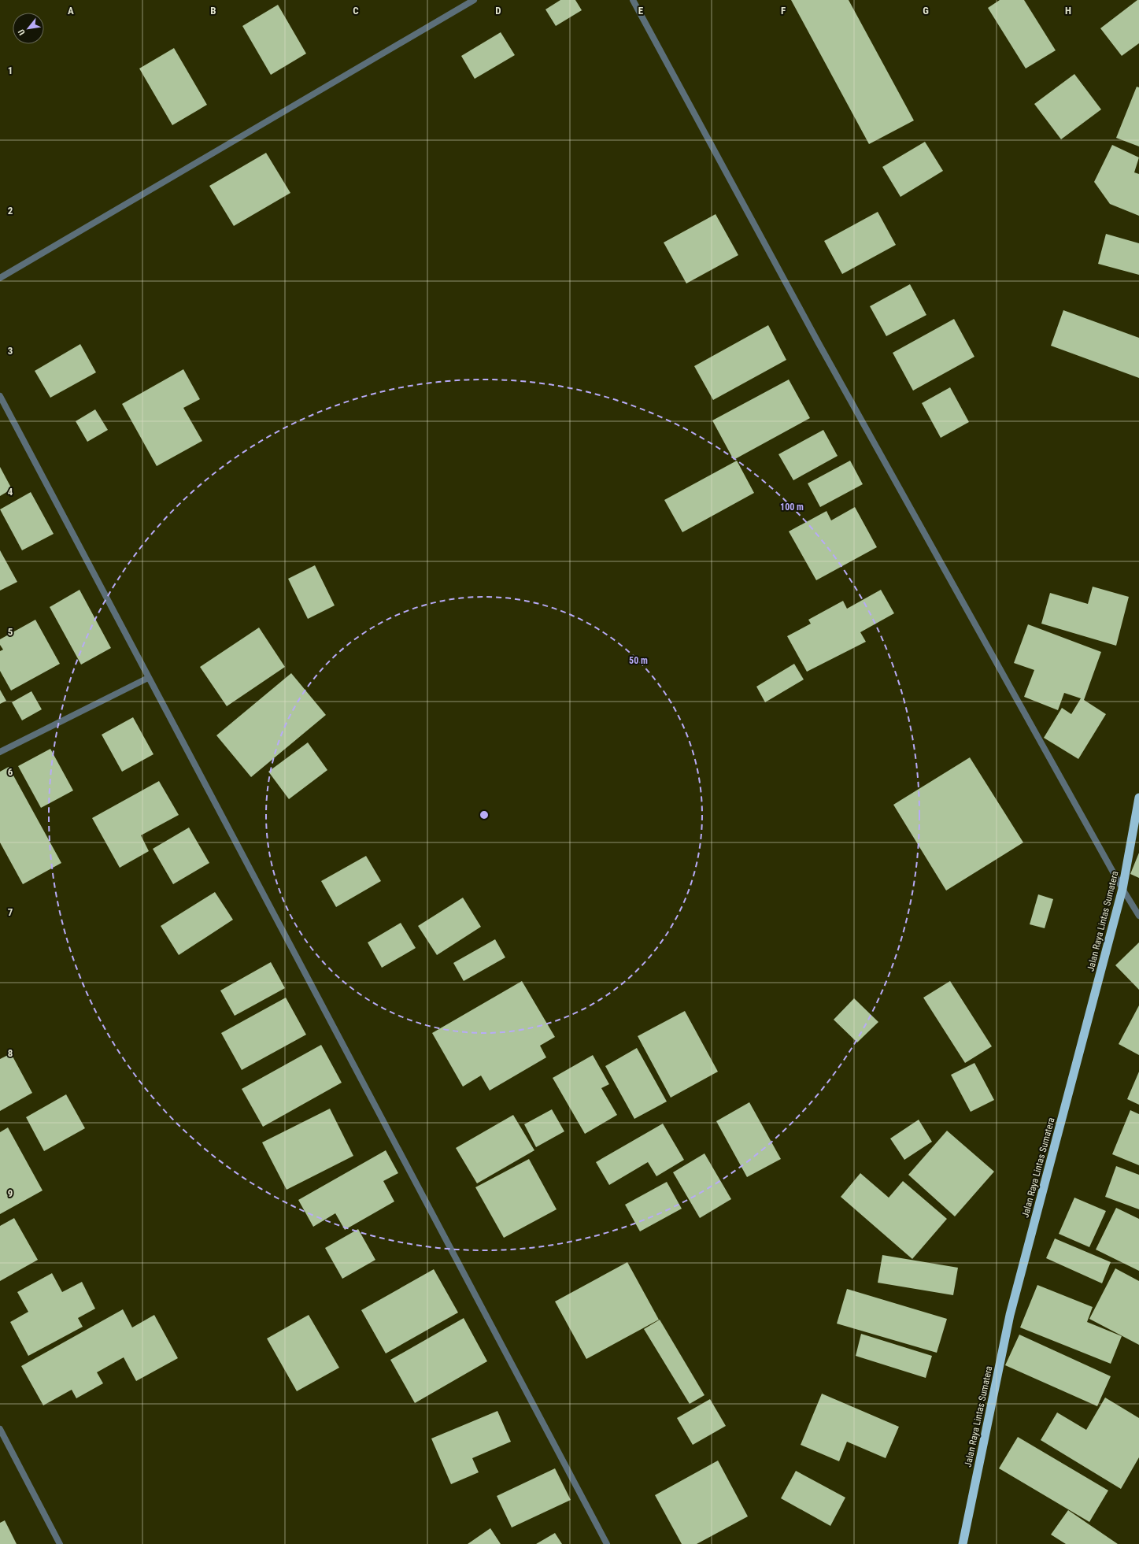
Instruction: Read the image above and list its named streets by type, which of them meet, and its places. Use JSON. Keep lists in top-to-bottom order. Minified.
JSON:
{"streets":{"highway":["Jalan Raya Lintas Sumatera"]},"north":"bottom left","grid":{"columns":["A","B","C","D","E","F","G","H"],"rows":["1","2","3","4","5","6","7","8","9"]},"rings":["100 m","50 m"]}
